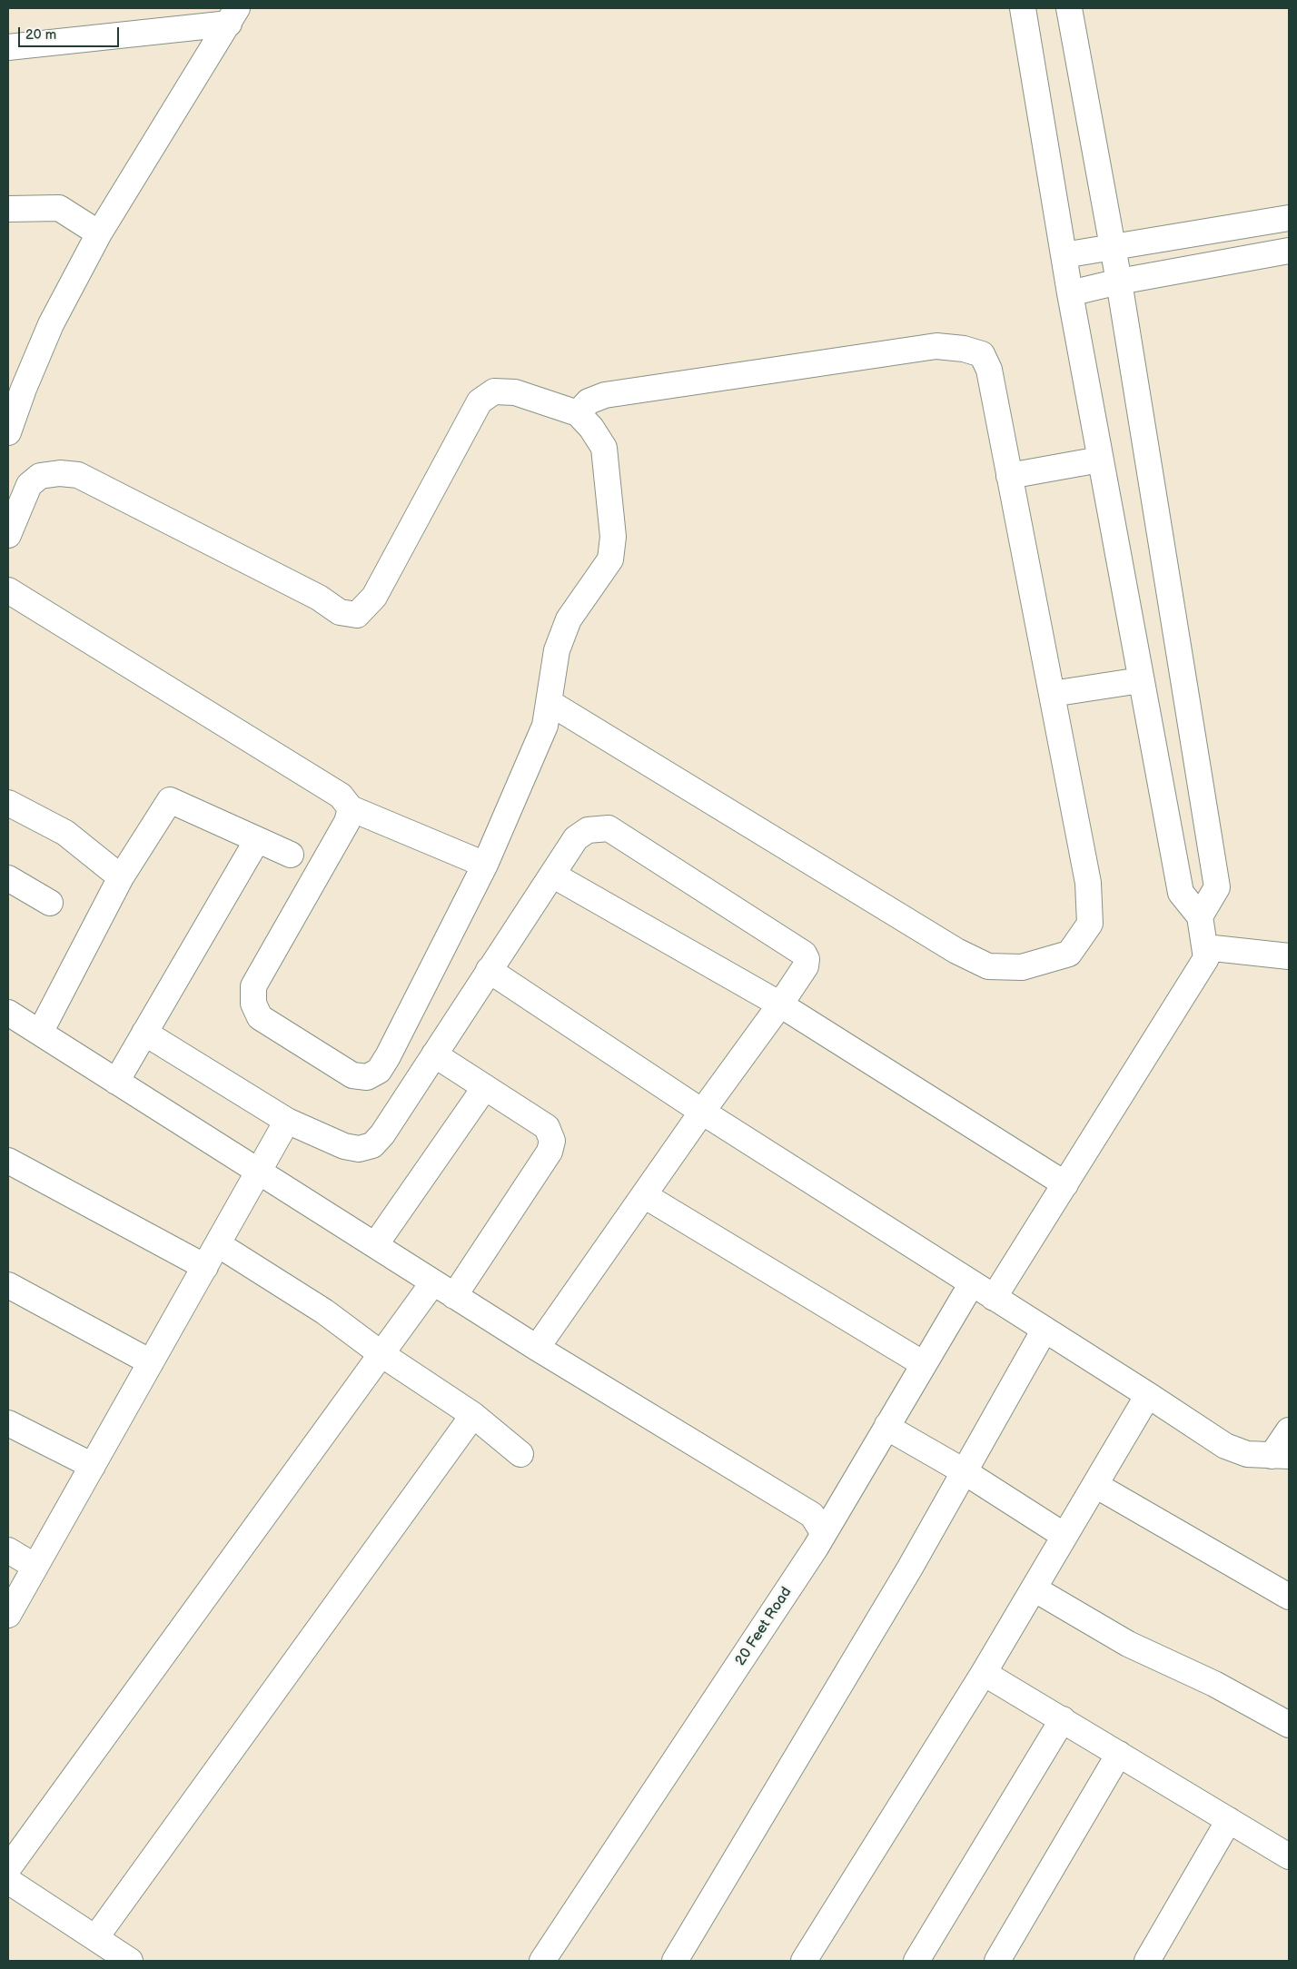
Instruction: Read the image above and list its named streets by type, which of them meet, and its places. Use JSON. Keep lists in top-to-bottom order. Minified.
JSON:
{"streets":{"street":["20 Feet Road"]},"scale_bar":"20 m"}
